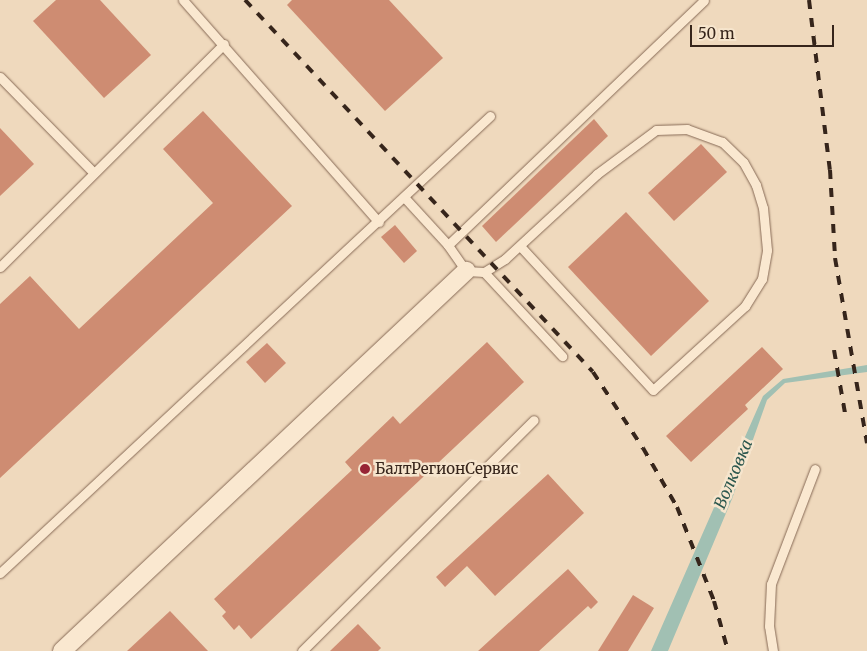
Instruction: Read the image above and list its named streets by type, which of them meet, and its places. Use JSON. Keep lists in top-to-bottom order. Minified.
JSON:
{"water":["Волковка"],"places":["БалтРегионСервис"],"scale_bar":"50 m"}
